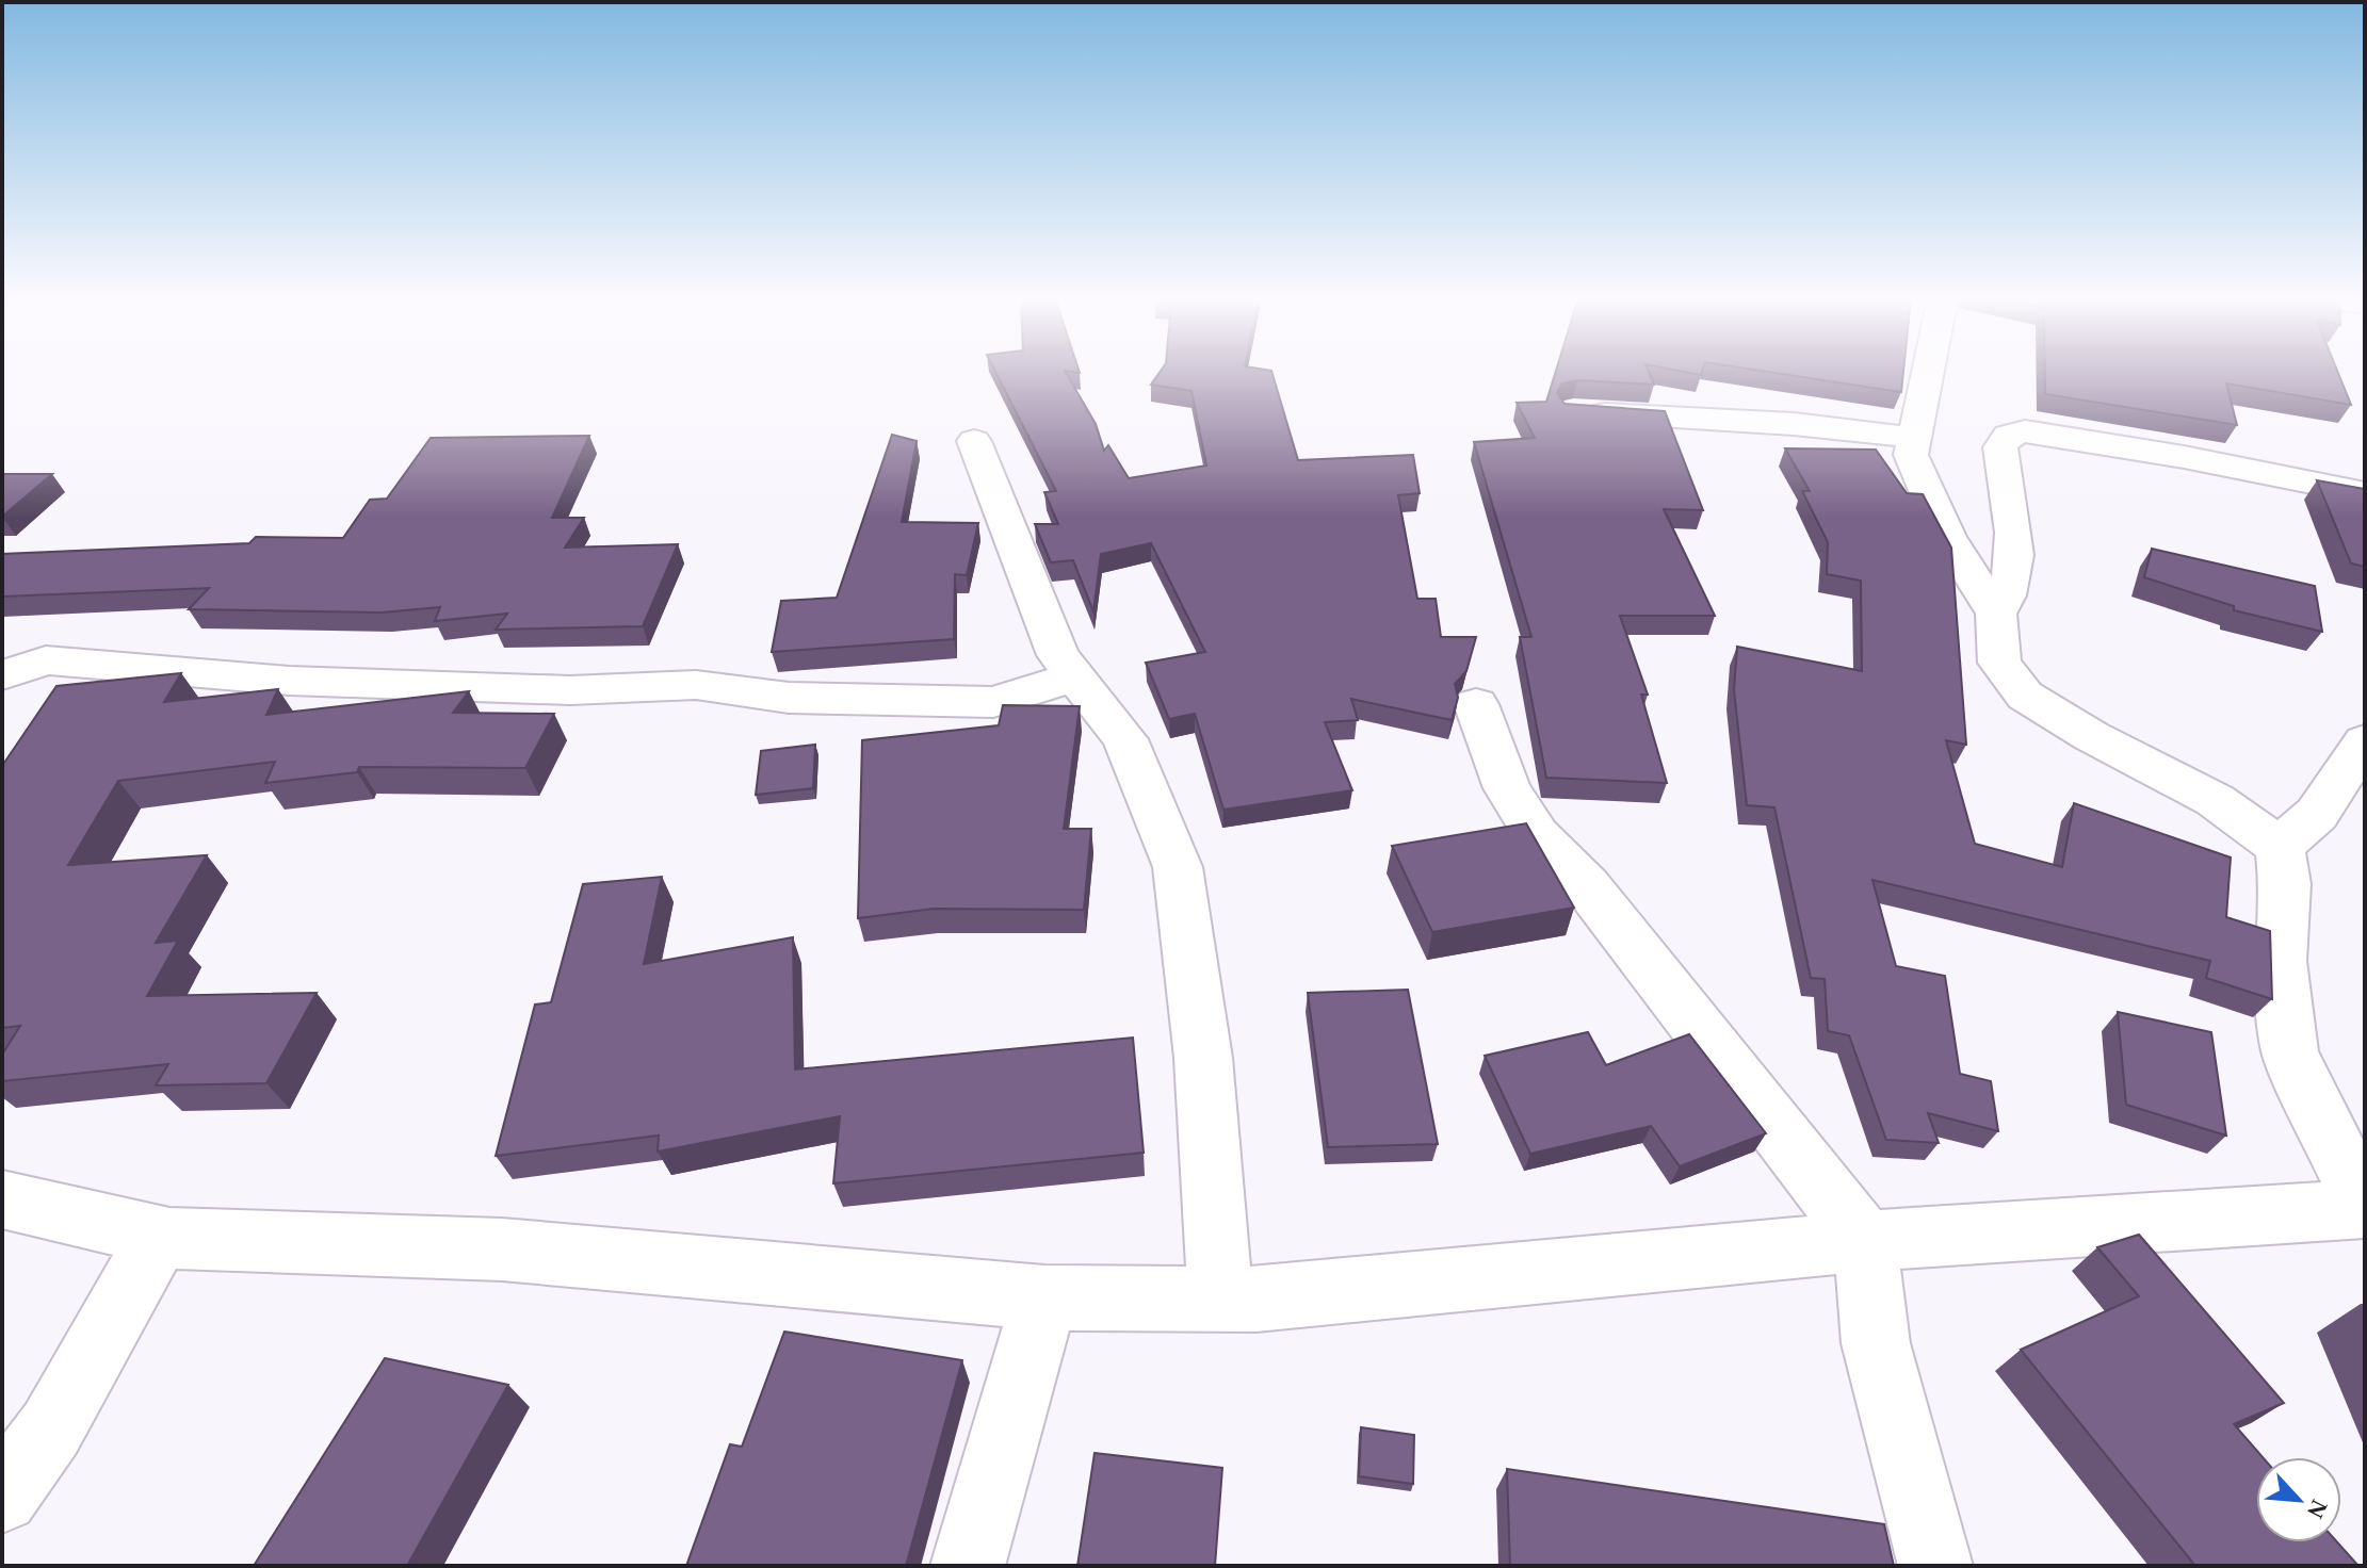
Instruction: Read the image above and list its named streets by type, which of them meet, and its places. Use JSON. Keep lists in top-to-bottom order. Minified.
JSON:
{"north":"bottom right"}
